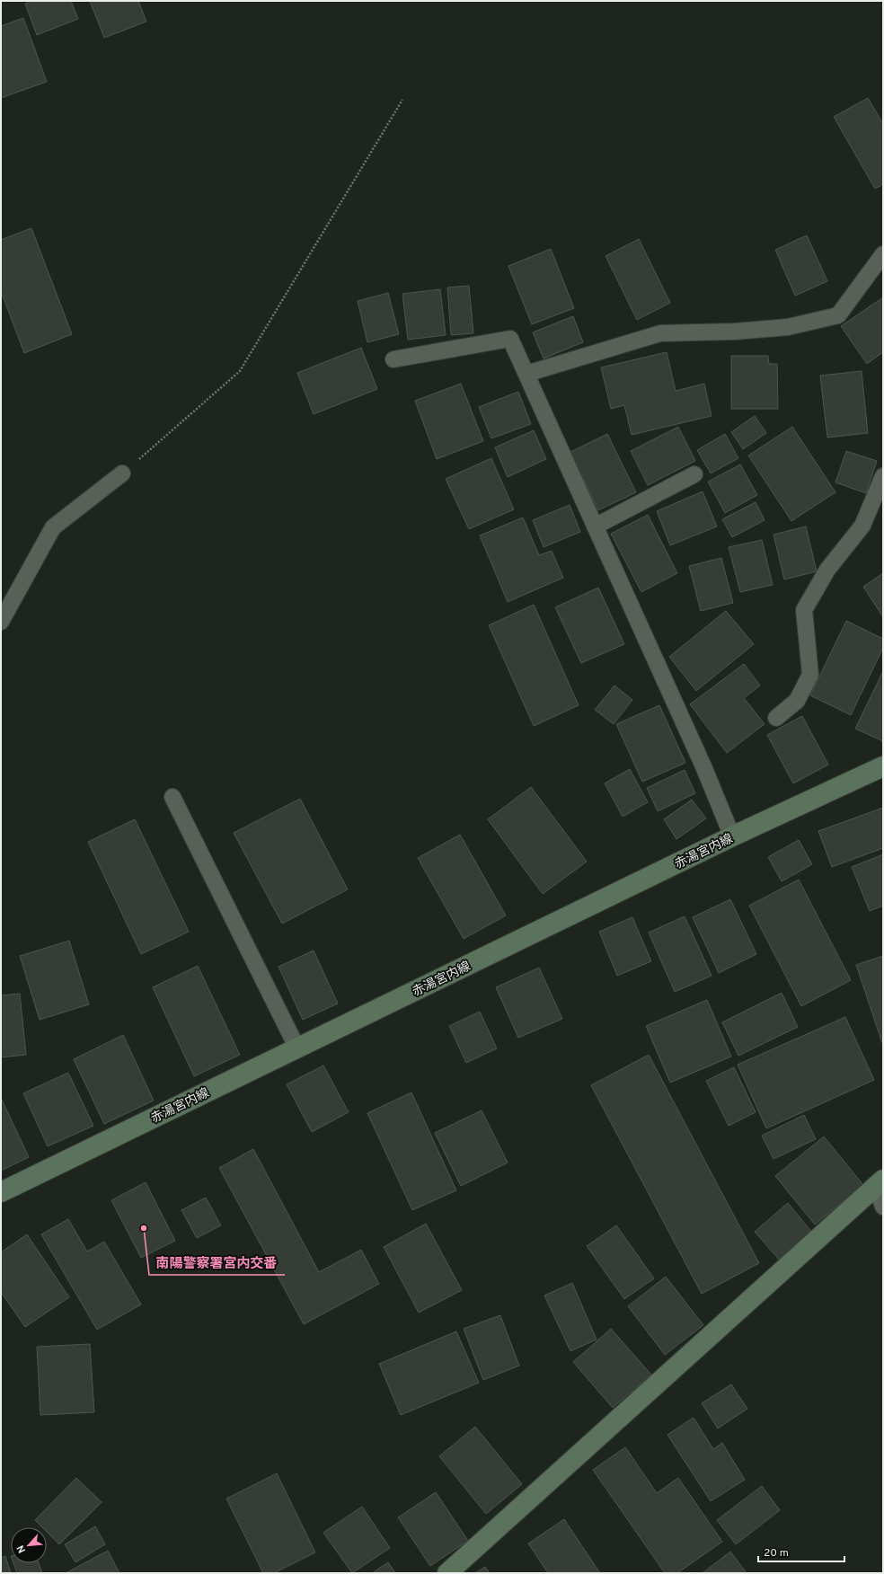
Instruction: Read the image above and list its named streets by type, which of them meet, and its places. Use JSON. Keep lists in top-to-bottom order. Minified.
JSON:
{"streets":{"main road":["赤湯宮内線"]},"places":["南陽警察署宮内交番"],"scale_bar":"20 m","north":"bottom left"}
